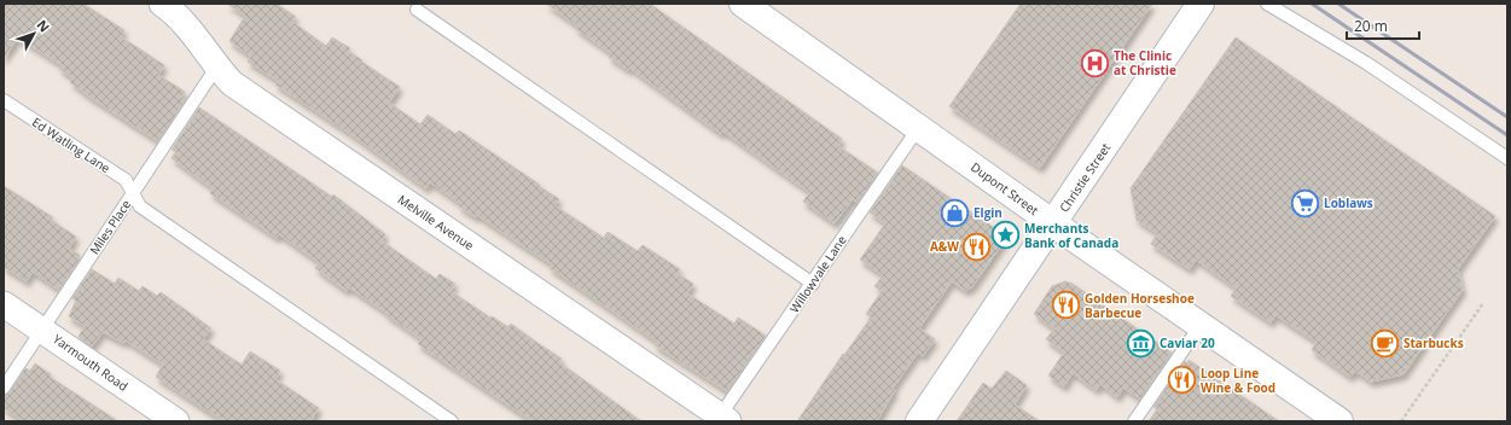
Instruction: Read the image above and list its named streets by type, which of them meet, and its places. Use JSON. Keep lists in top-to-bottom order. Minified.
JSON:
{"streets":{"main road":["Christie Street","Dupont Street"],"street":["Melville Avenue","Yarmouth Road"],"lane":["Ed Watling Lane","Miles Place","Willowvale Lane"]},"crossings":[["Ed Watling Lane","Miles Place"],["Christie Street","Dupont Street"],["Dupont Street","Willowvale Lane"],["Melville Avenue","Miles Place"],["Melville Avenue","Willowvale Lane"],["Miles Place","Yarmouth Road"]],"places":{"hospital":["The Clinic at Christie"],"supermarket":["Loblaws"],"shop":["Elgin"],"place":["Merchants Bank of Canada"],"restaurant":["A&W","Golden Horseshoe Barbecue","Loop Line Wine & Food"],"museum":["Caviar 20"],"cafe":["Starbucks"]},"scale_bar":"20 m","north":"top right"}
